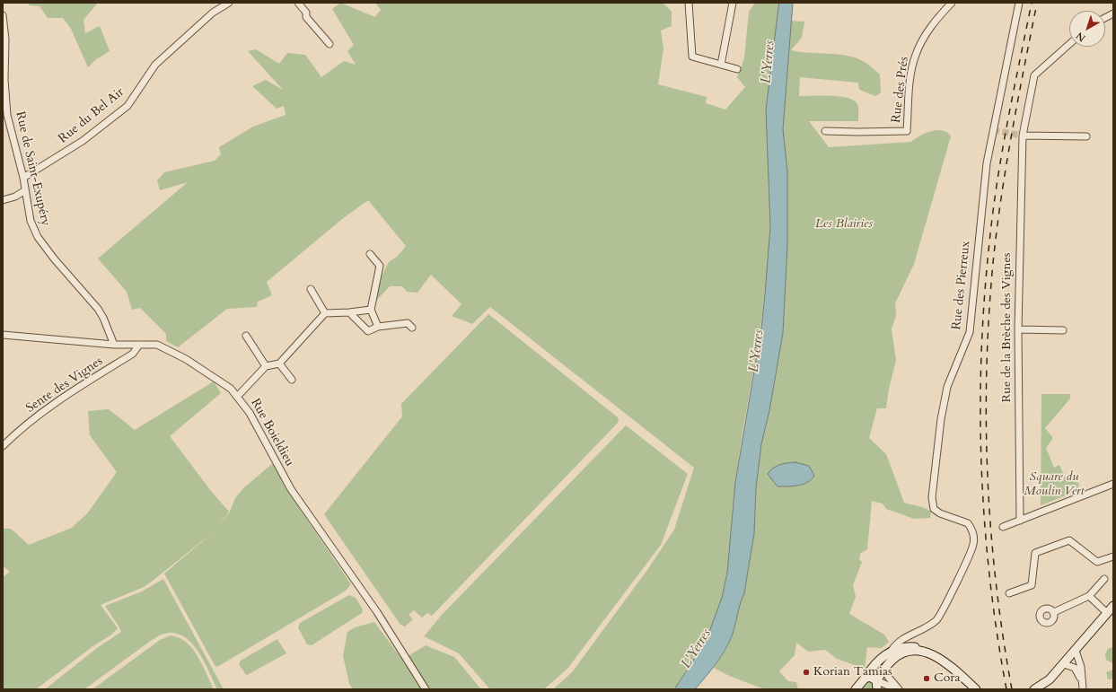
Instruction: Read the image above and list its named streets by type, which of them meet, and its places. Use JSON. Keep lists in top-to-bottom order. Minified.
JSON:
{"streets":{"street":["Rue des Prés","Rue du Bel Air","Rue de Saint-Exupéry","Rue des Pierreux","Rue de la Brèche des Vignes","Sente des Vignes","Rue Boieldieu"]},"crossings":[["Rue du Bel Air","Rue de Saint-Exupéry"],["Rue de Saint-Exupéry","Rue Boieldieu"],["Sente des Vignes","Rue Boieldieu"]],"water":["L'Yerres"],"parks":["Les Blairies","Square du Moulin Vert"],"places":["Korian Tamias","Cora"],"north":"bottom left"}
